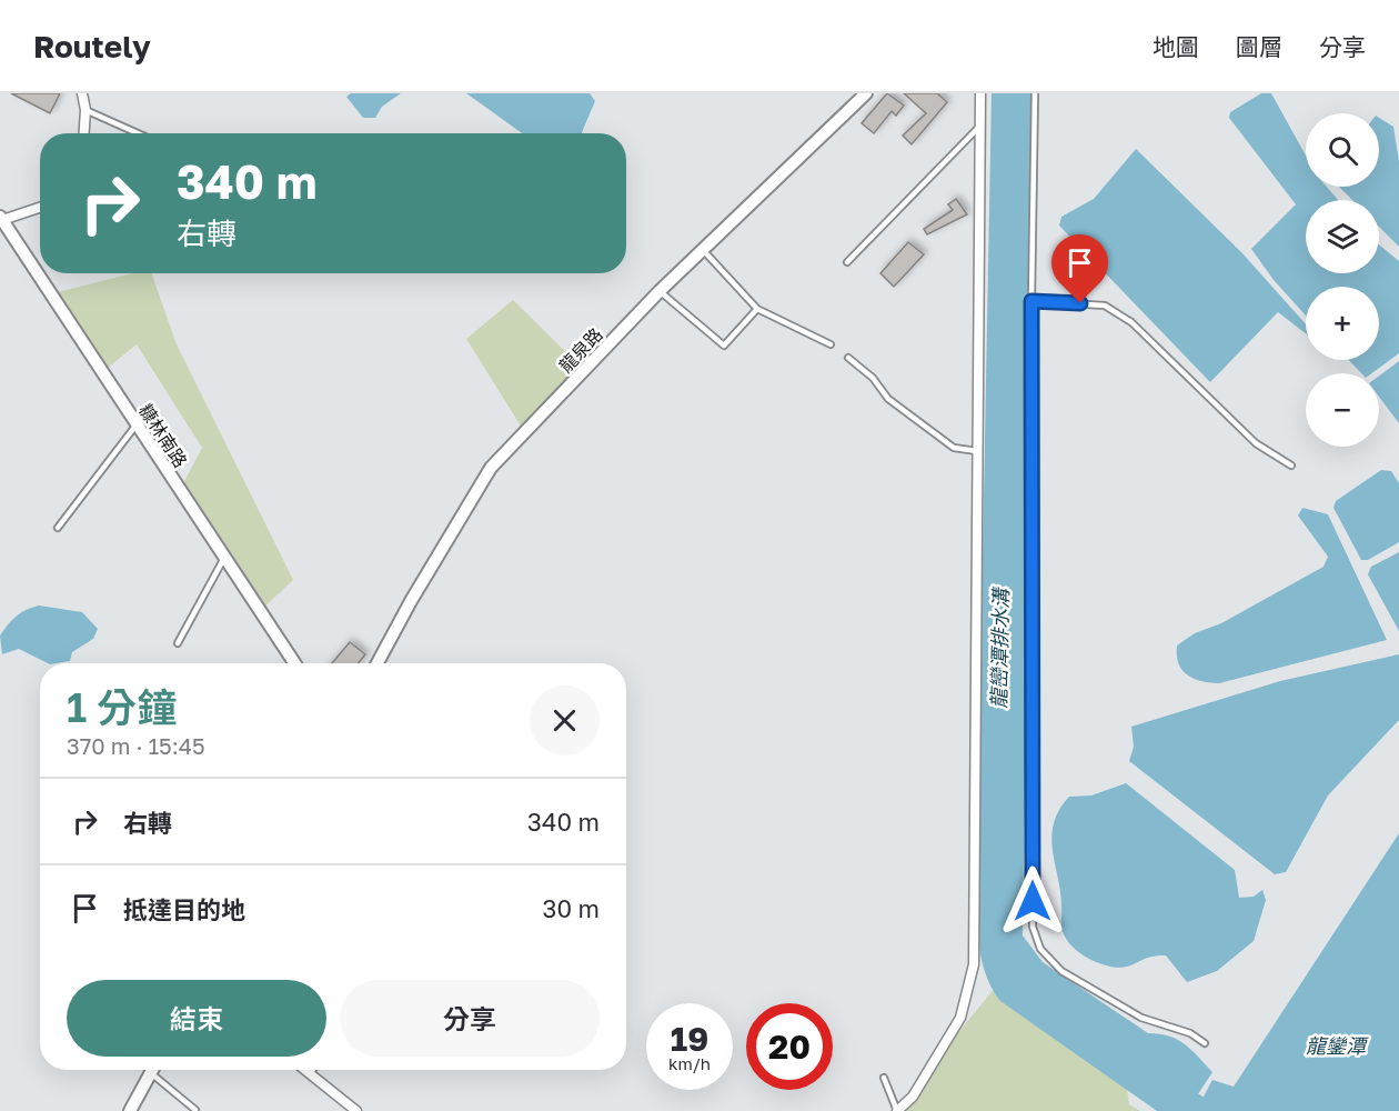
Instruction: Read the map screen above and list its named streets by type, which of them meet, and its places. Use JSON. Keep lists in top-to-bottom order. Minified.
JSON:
{"streets":{"street":["龍泉路","糠林南路"]},"water":["龍巒潭排水溝","龍鑾潭"],"page":{"header":"Routely","nav":["地圖","圖層","分享"],"map_buttons":["+","−"],"turn":["340 m","右轉"],"heading":["1 分鐘","370 m · 15:45"],"list":[{"name":"右轉","value":"340 m"},{"name":"抵達目的地","value":"30 m"}],"buttons":["結束","分享"],"speed":"19 km/h","limit":"20"}}
